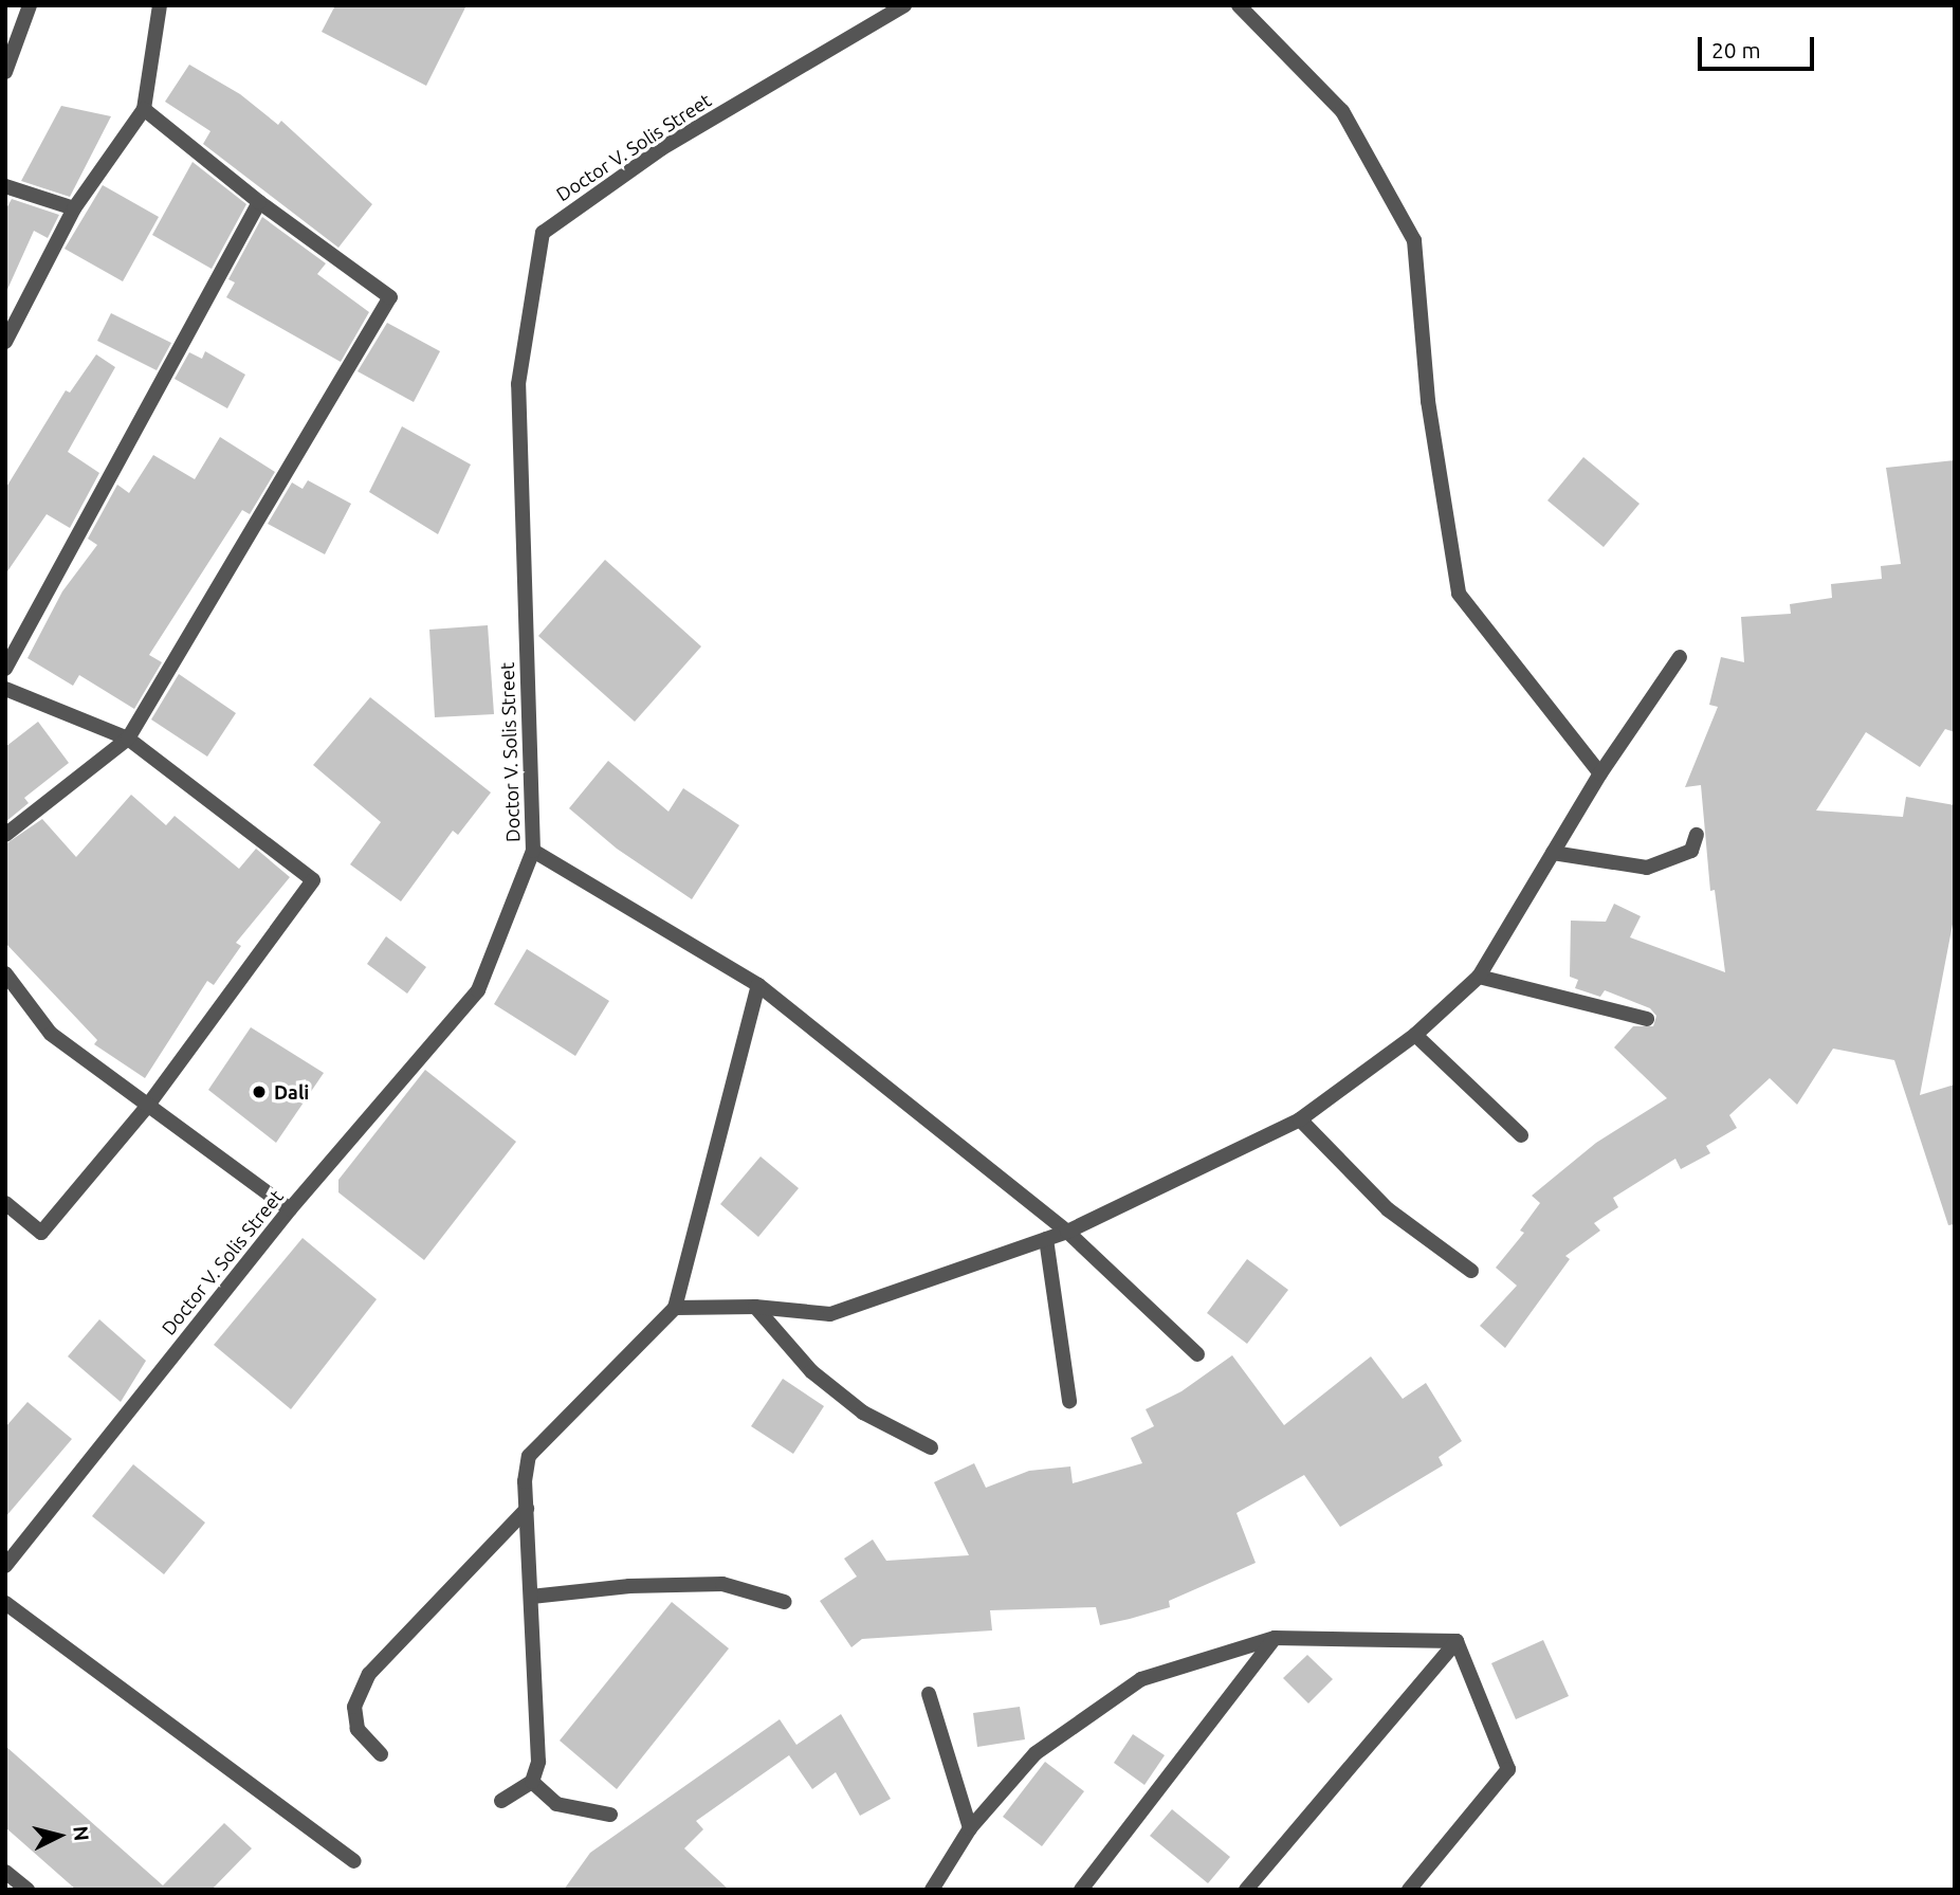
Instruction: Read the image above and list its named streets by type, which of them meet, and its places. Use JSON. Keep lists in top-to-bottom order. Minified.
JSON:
{"streets":{"street":["Doctor V. Solis Street"]},"places":["Dali"],"scale_bar":"20 m","north":"right"}
